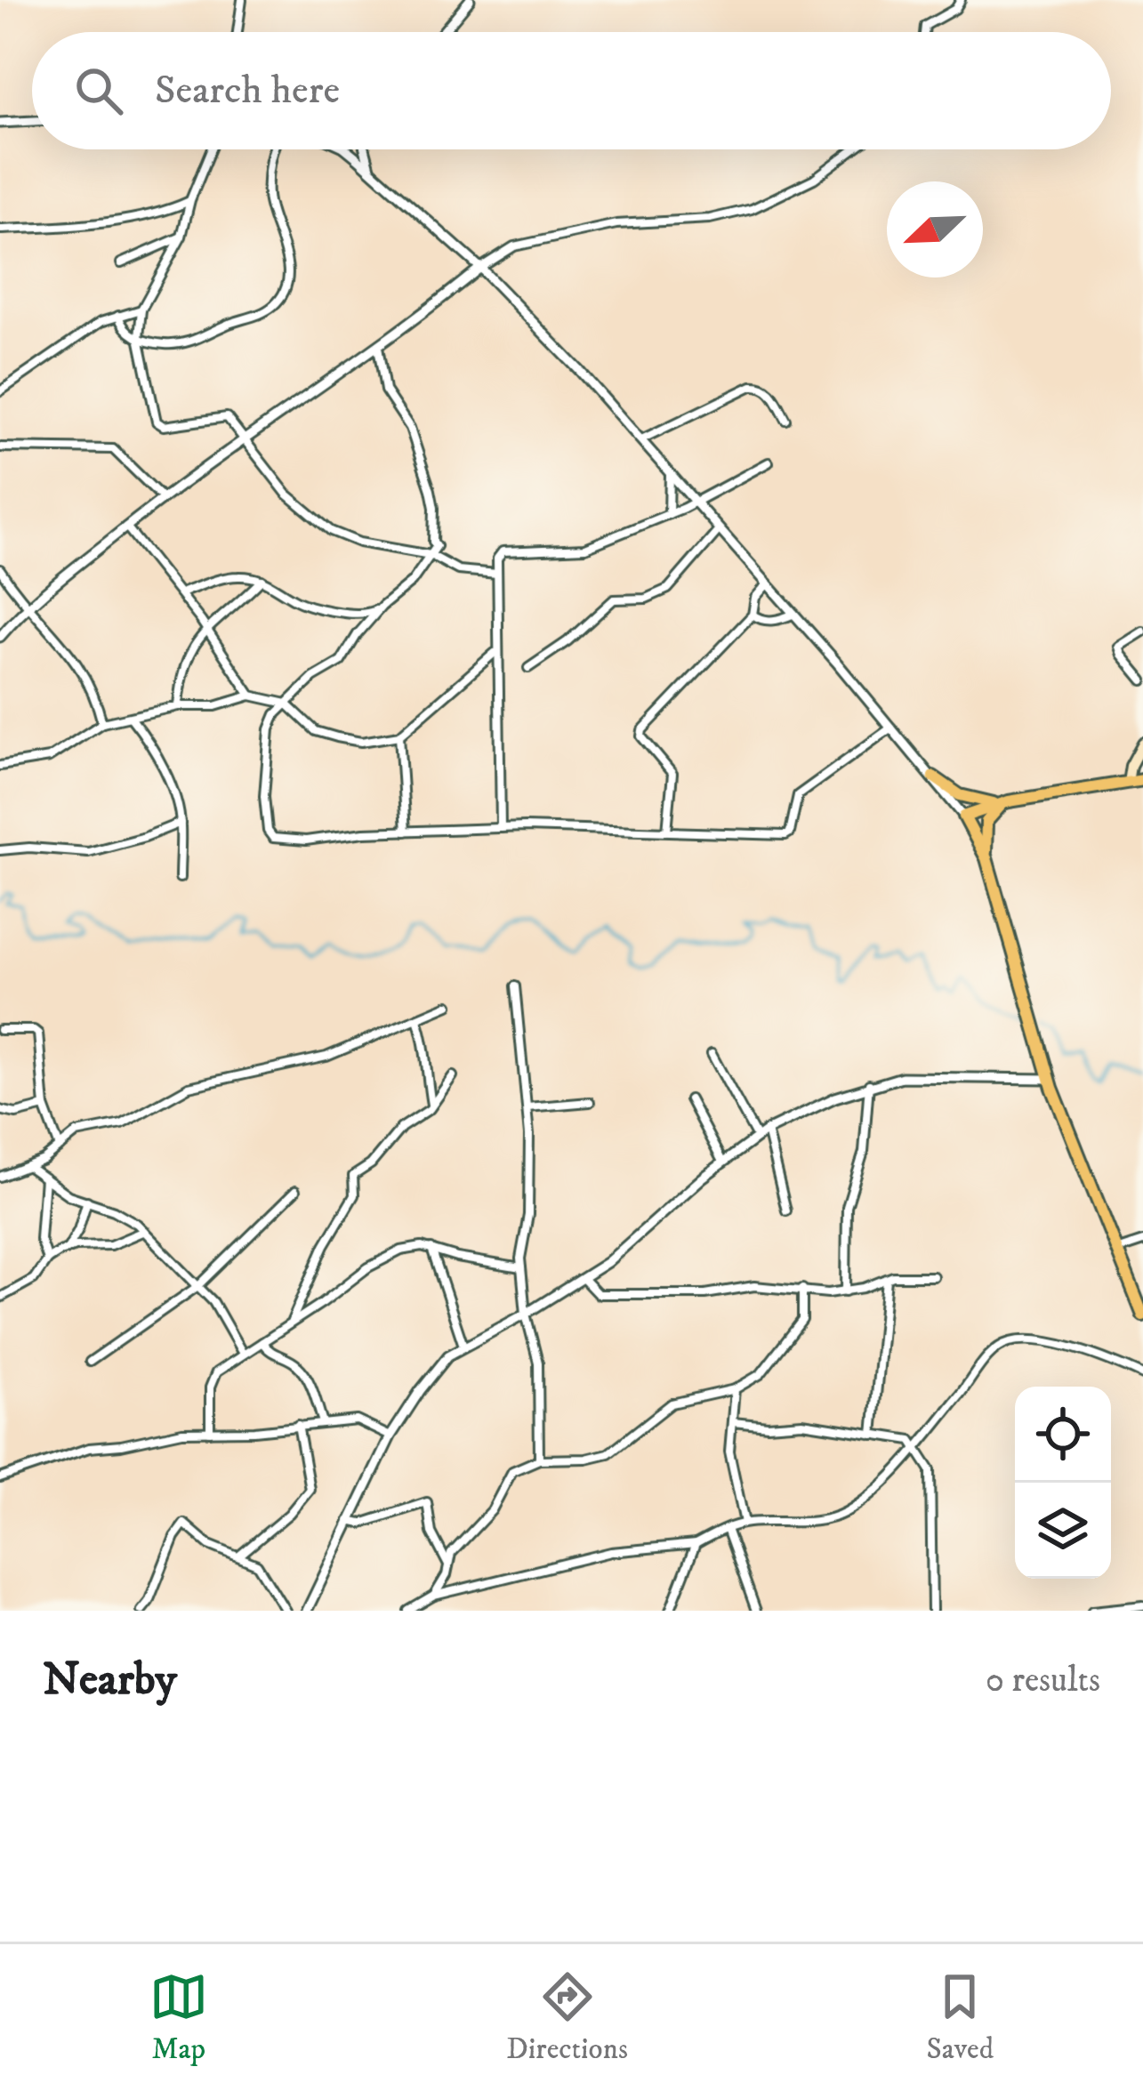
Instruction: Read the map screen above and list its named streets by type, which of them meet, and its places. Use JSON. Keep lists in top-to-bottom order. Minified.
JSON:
{"north":"bottom left","page":{"search":"Search here","heading":["Nearby","0 results"],"nav":["Map","Directions","Saved"]}}
